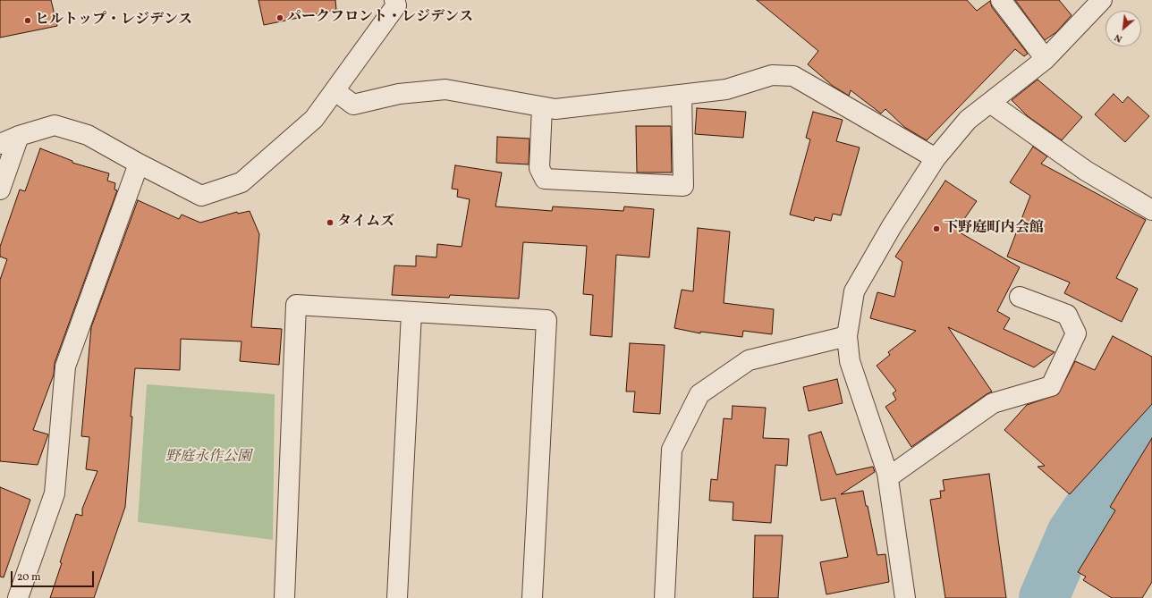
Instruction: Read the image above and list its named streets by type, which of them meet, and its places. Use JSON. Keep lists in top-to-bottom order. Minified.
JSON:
{"parks":["野庭永作公園"],"places":["パークフロント・レジデンス","ヒルトップ・レジデンス","タイムズ","下野庭町内会館"],"scale_bar":"20 m","north":"bottom left"}
